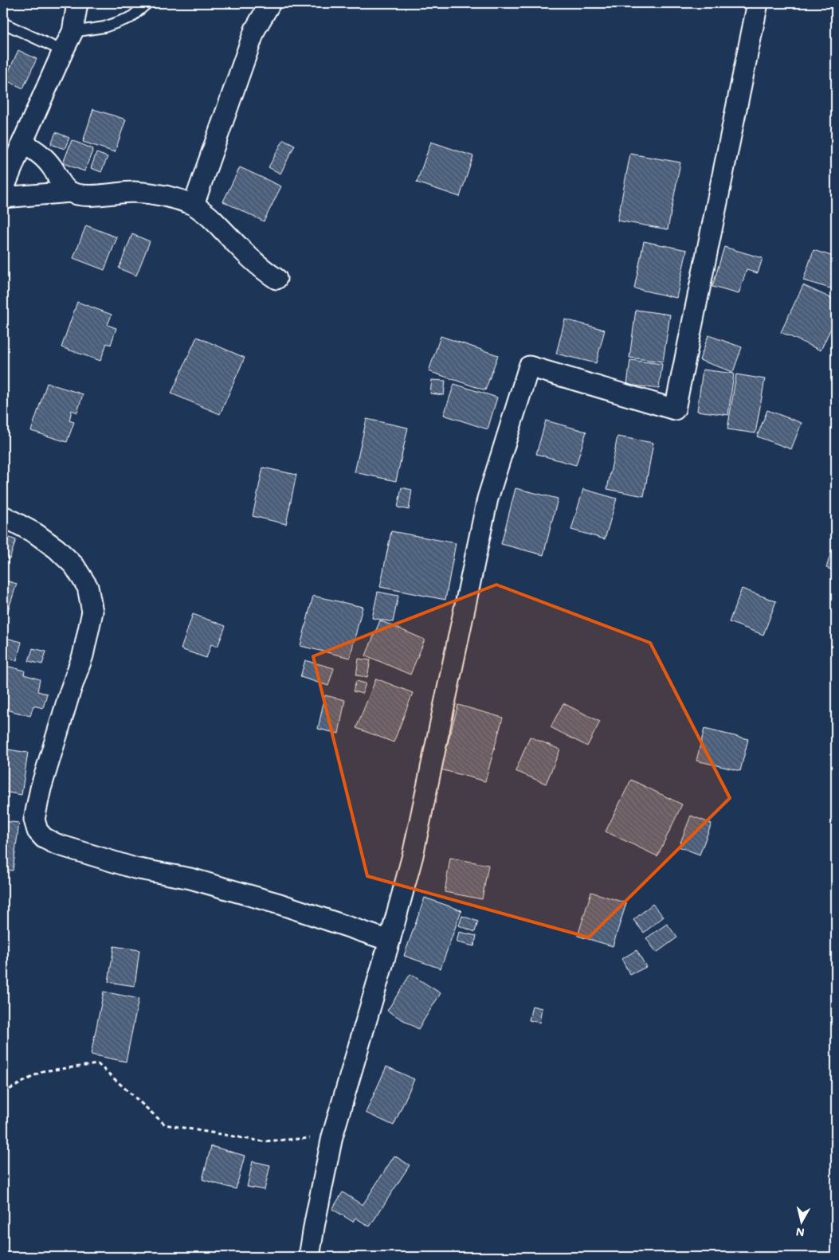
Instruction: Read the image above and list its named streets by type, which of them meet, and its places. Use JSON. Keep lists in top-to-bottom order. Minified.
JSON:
{"north":"bottom"}
